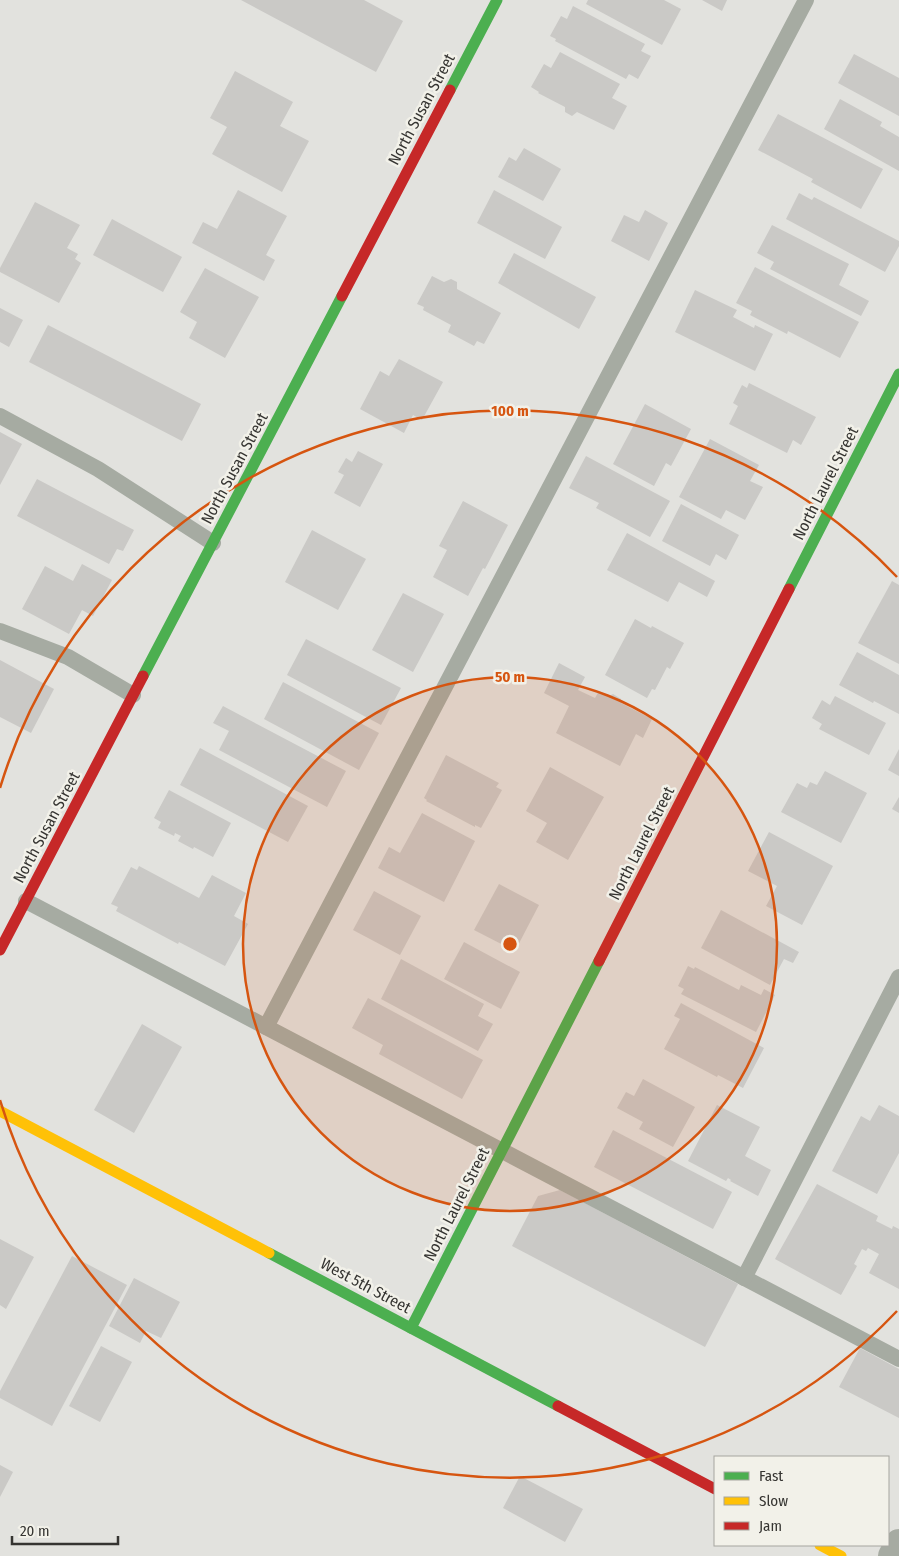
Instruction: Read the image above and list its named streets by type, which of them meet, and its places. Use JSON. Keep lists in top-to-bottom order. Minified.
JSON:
{"streets":{"street":["North Susan Street","North Laurel Street","West 5th Street"]},"crossings":[["North Laurel Street","West 5th Street"]],"legend":["Fast","Slow","Jam"],"scale_bar":"20 m","rings":["100 m","50 m"]}
